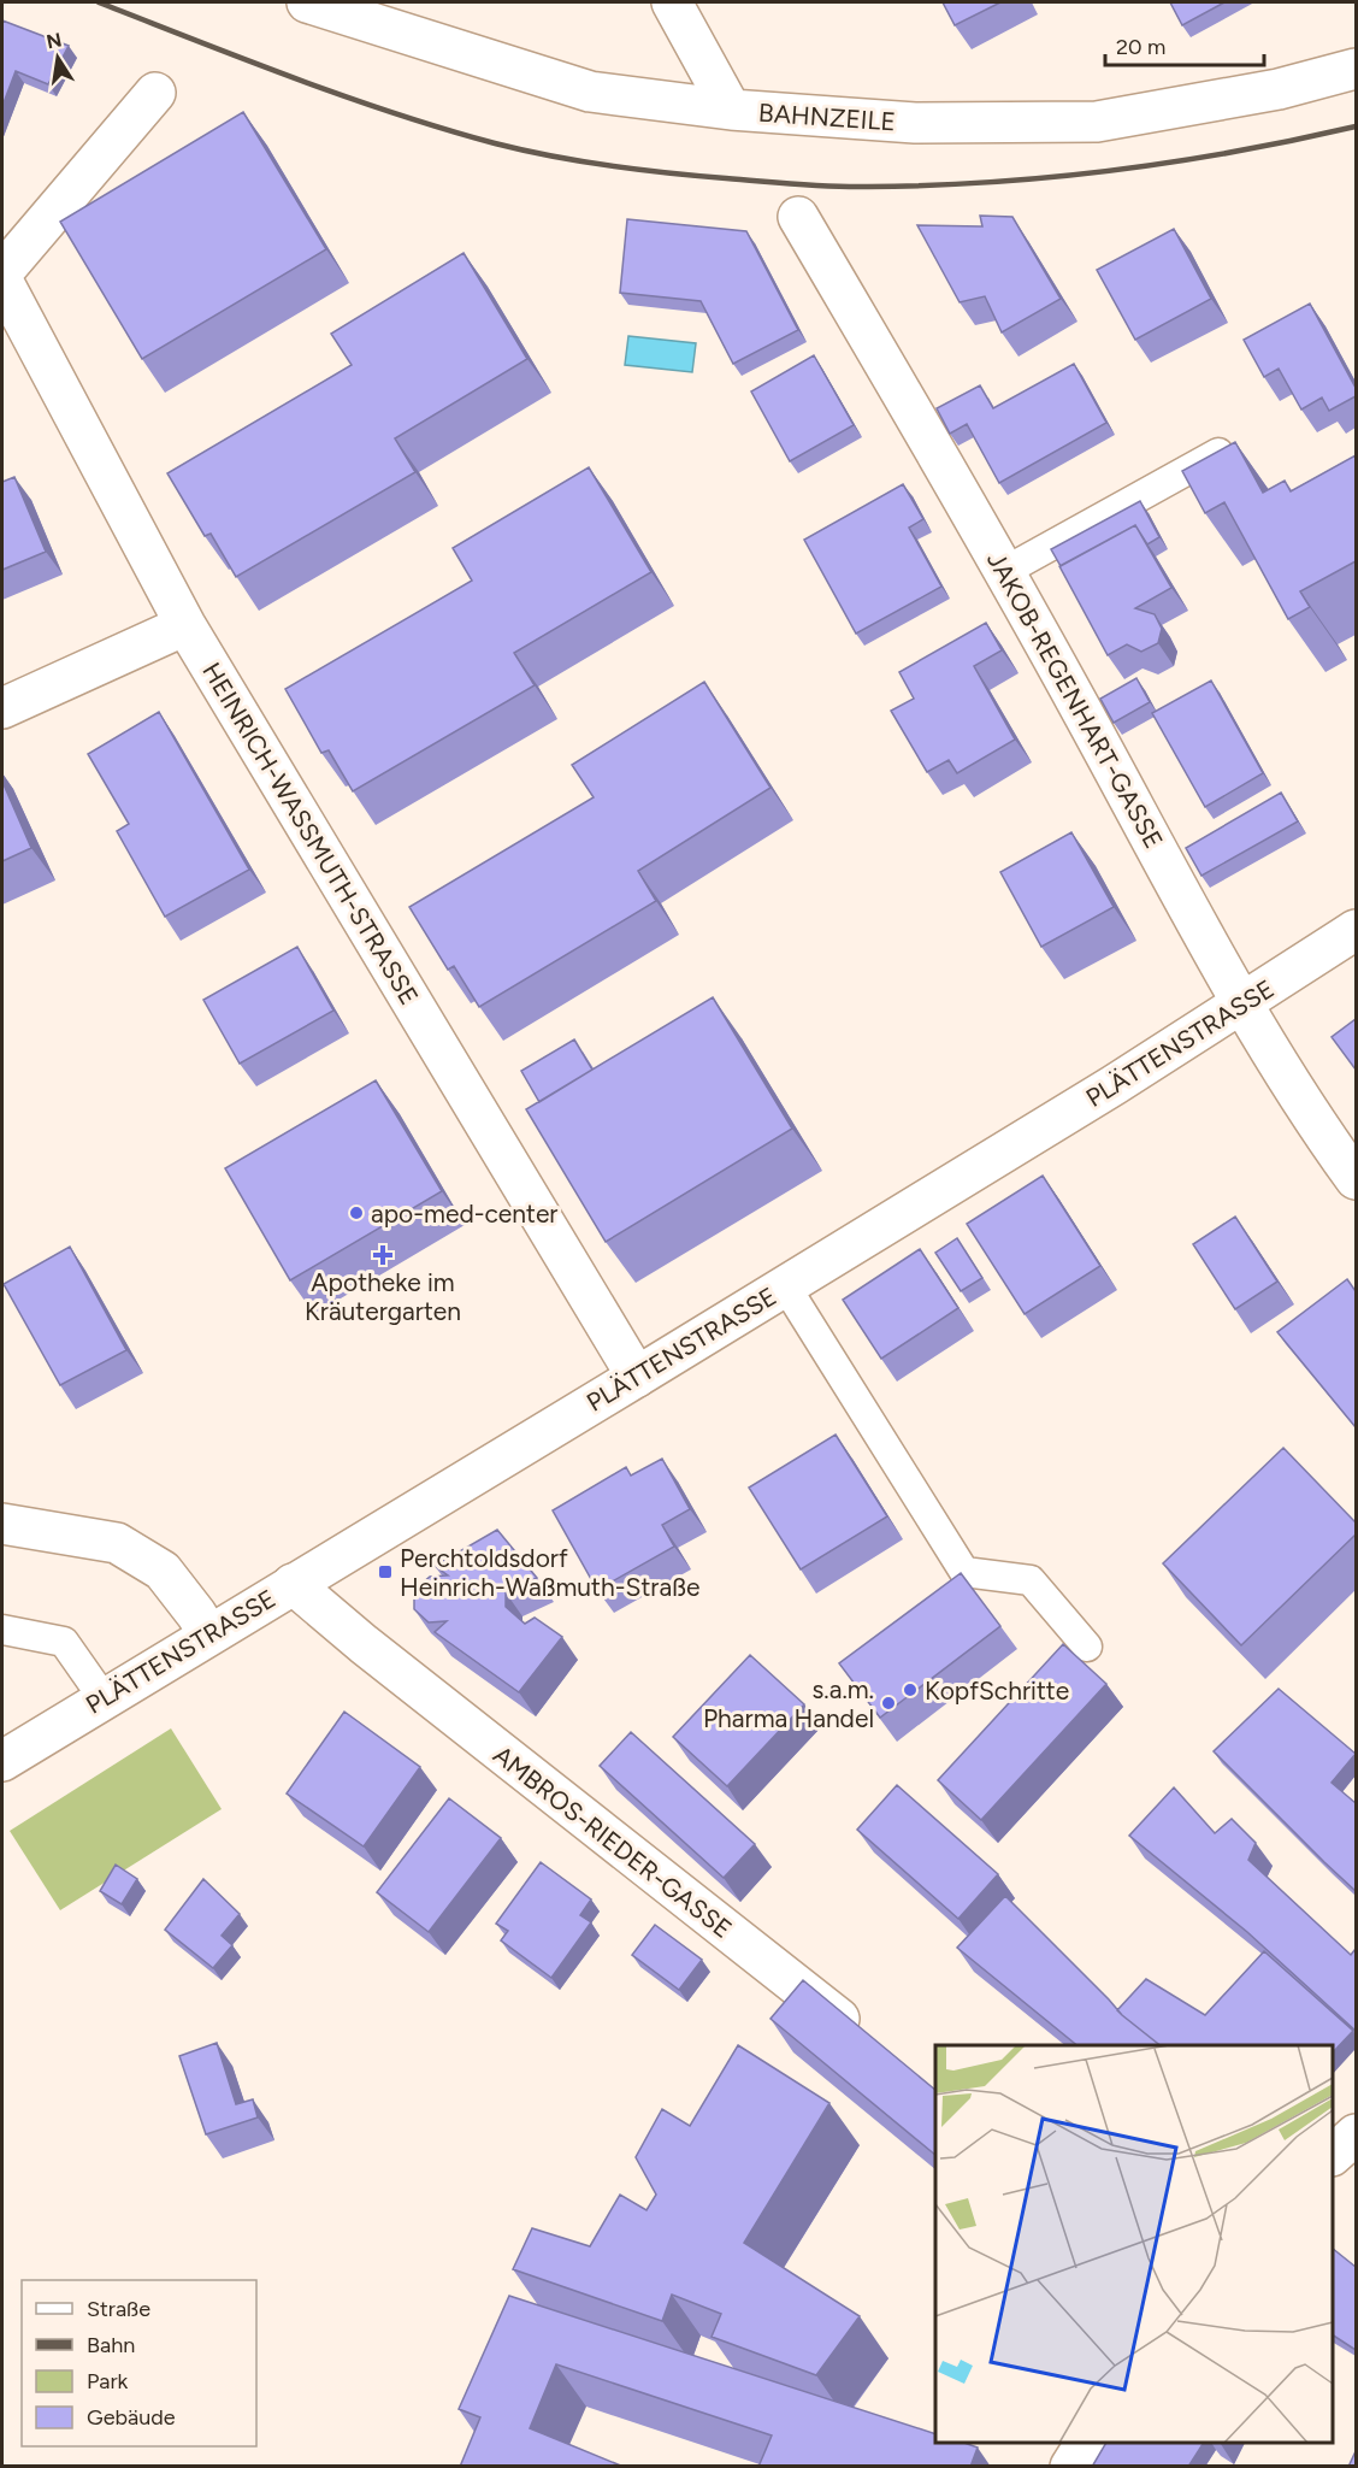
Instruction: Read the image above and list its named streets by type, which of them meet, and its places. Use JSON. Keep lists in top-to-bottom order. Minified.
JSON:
{"streets":{"street":["BAHNZEILE","JAKOB-REGENHART-GASSE","HEINRICH-WASSMUTH-STRASSE","PLÄTTENSTRASSE","AMBROS-RIEDER-GASSE"]},"crossings":[["JAKOB-REGENHART-GASSE","PLÄTTENSTRASSE"],["HEINRICH-WASSMUTH-STRASSE","PLÄTTENSTRASSE"],["PLÄTTENSTRASSE","AMBROS-RIEDER-GASSE"]],"places":{"other":["apo-med-center","KopfSchritte","s.a.m. Pharma Handel"],"health":["Apotheke im Kräutergarten"],"transit":["Perchtoldsdorf Heinrich-Waßmuth-Straße"]},"legend":["Straße","Bahn","Park","Gebäude"],"scale_bar":"20 m","north":"top"}
